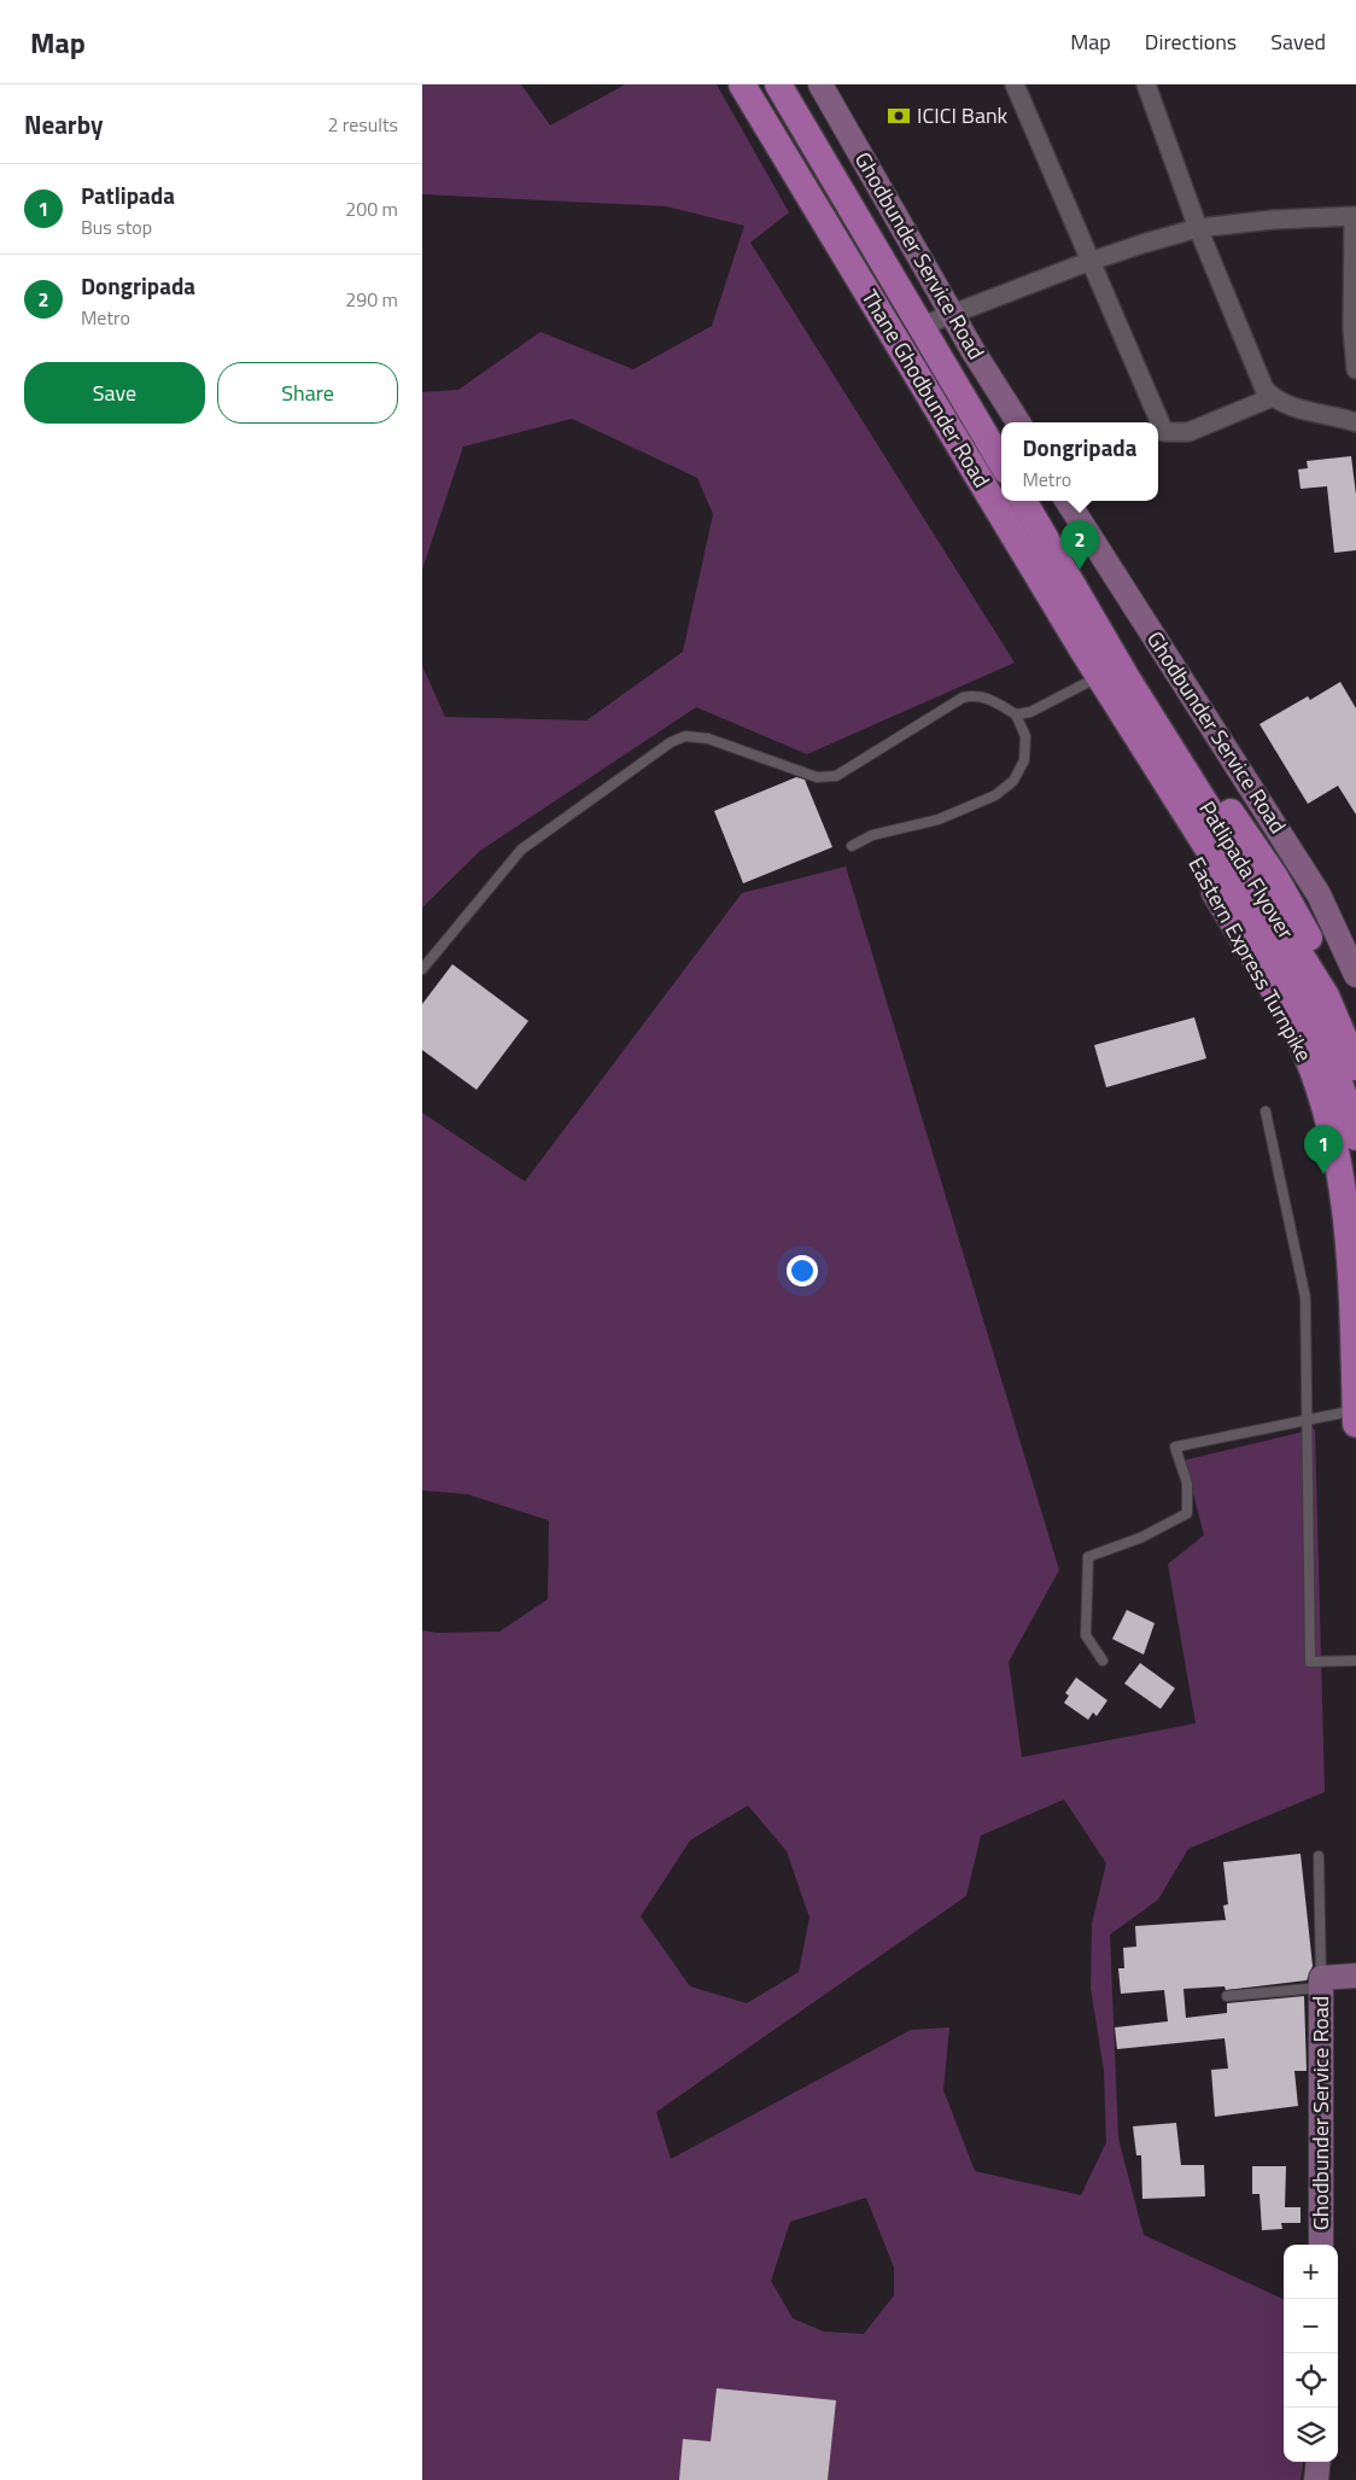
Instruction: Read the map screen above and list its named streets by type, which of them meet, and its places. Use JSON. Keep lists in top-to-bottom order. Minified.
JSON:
{"streets":{"main road":["Thane Ghodbunder Road","Patlipada Flyover","Eastern Express Turnpike"],"street":["Ghodbunder Service Road"]},"crossings":[["Thane Ghodbunder Road","Patlipada Flyover"],["Thane Ghodbunder Road","Eastern Express Turnpike"],["Patlipada Flyover","Eastern Express Turnpike"]],"places":{"bank":["ICICI Bank"]},"page":{"header":"Map","nav":["Map","Directions","Saved"],"heading":["Nearby","2 results"],"list":[{"mark":"1","name":"Patlipada","note":"Bus stop","value":"200 m"},{"mark":"2","name":"Dongripada","note":"Metro","value":"290 m"}],"buttons":["Save","Share"],"popup":["Dongripada","Metro"],"pins":["2","1"],"map_buttons":["+","−"]}}
